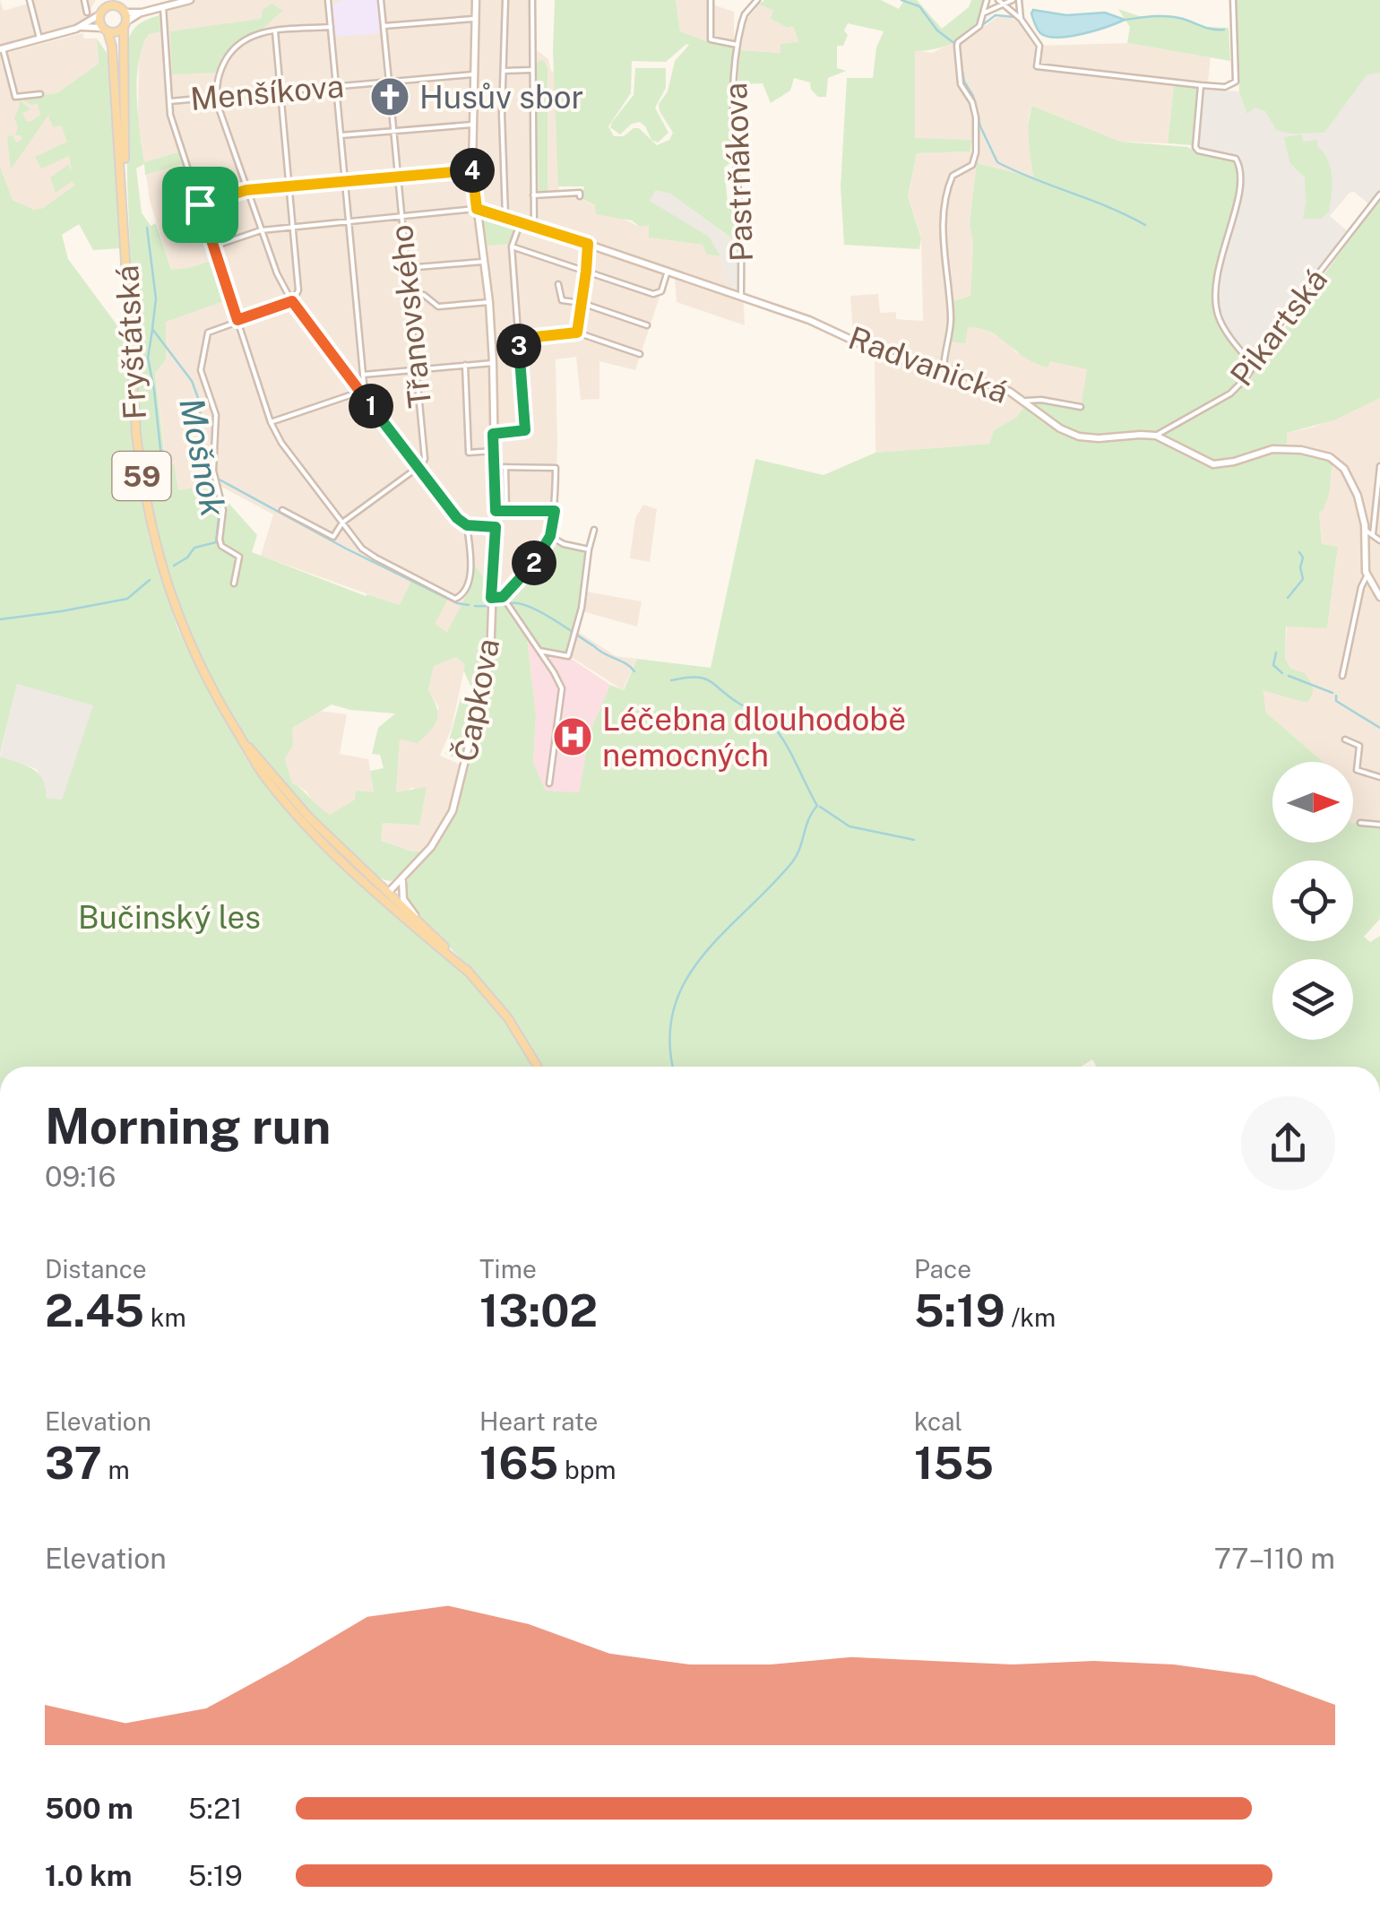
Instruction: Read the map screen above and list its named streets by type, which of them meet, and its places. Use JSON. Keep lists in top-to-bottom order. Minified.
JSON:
{"streets":{"main road":["Fryštátská","59"],"street":["Menšíkova","Pastrňákova","Třanovského","Pikartská","Radvanická","Čapkova"]},"crossings":[["Menšíkova","Čapkova"],["Pastrňákova","Radvanická"],["Pikartská","Radvanická"],["Fryštátská","Čapkova"],["Radvanická","Čapkova"]],"water":["Mošnok"],"parks":["Bučinský les"],"places":{"church":["Husův sbor"],"hospital":["Léčebna dlouhodobě nemocných"]},"north":"right","page":{"pins":["4","3","1","2"],"heading":["Morning run","09:16"],"stats":[["Distance","2.45 km"],["Time","13:02"],["Pace","5:19 /km"],["Elevation","37 m"],["Heart rate","165 bpm"],["kcal","155"]],"chart":["Elevation","77–110 m"],"list":[{"name":"500 m","note":"5:21"},{"name":"1.0 km","note":"5:19"}]}}
